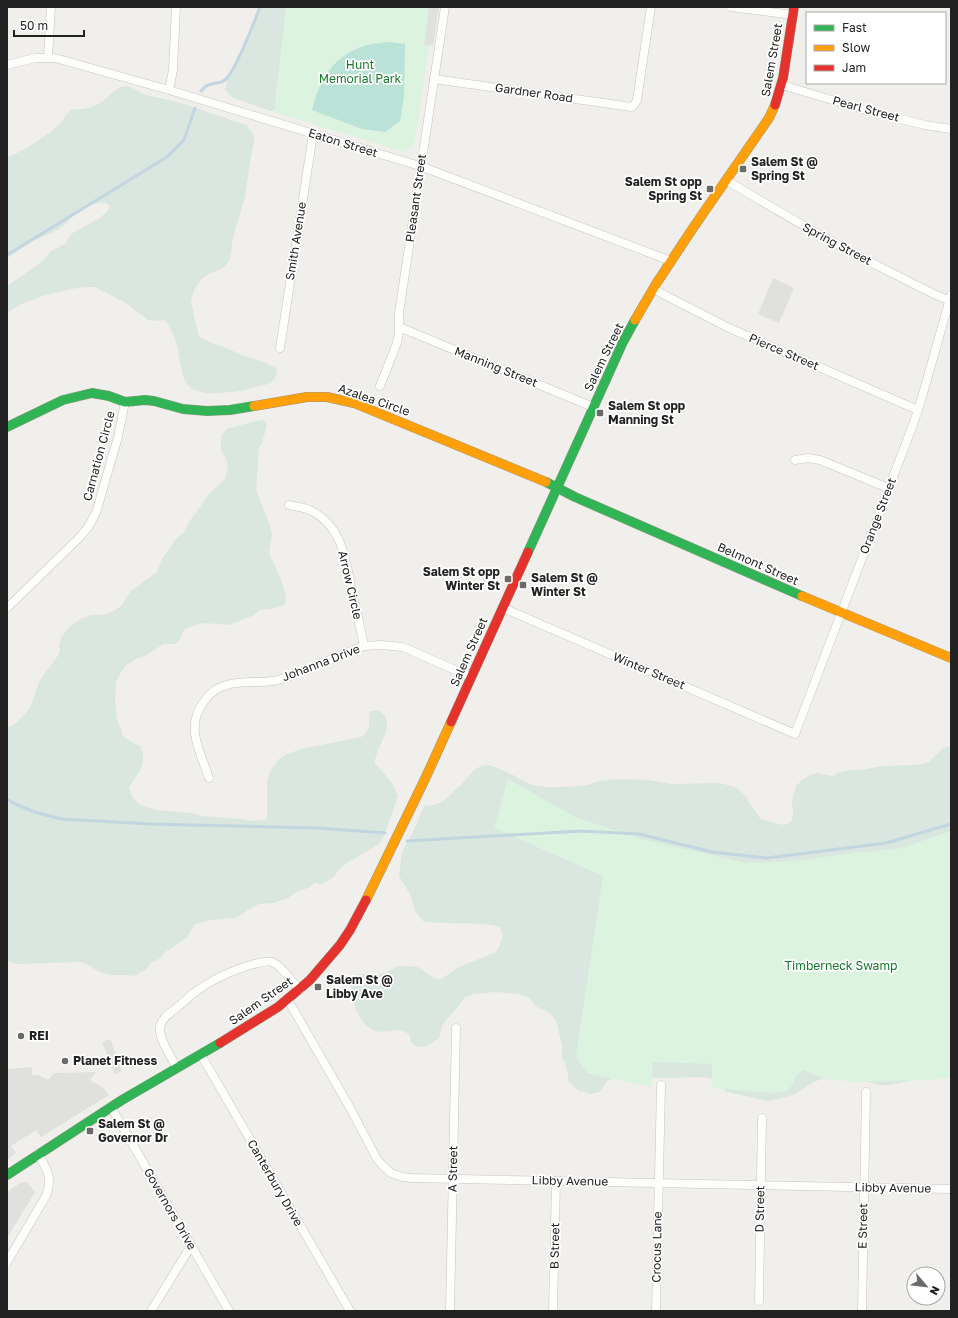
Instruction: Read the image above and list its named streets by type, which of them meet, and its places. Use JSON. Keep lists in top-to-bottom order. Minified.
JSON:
{"streets":{"main road":["Salem Street","Azalea Circle","Carnation Circle","Belmont Street"],"street":["Gardner Road","Pearl Street","Eaton Street","Pleasant Street","Smith Avenue","Spring Street","Pierce Street","Manning Street","Orange Street","Arrow Circle","Johanna Drive","Winter Street","A Street","Libby Avenue","Canterbury Drive","Governors Drive","D Street","E Street","B Street","Crocus Lane"]},"crossings":[["Salem Street","Pearl Street"],["Salem Street","Eaton Street"],["Salem Street","Spring Street"],["Salem Street","Pierce Street"],["Salem Street","Manning Street"],["Salem Street","Azalea Circle"],["Salem Street","Belmont Street"],["Salem Street","Johanna Drive"],["Salem Street","Winter Street"],["Salem Street","Libby Avenue"],["Salem Street","Canterbury Drive"],["Salem Street","Governors Drive"],["Gardner Road","Pleasant Street"],["Eaton Street","Pleasant Street"],["Eaton Street","Smith Avenue"],["Pleasant Street","Manning Street"],["Spring Street","Orange Street"],["Pierce Street","Orange Street"],["Azalea Circle","Carnation Circle"],["Azalea Circle","Belmont Street"],["Orange Street","Belmont Street"],["Orange Street","Winter Street"],["Arrow Circle","Johanna Drive"],["A Street","Libby Avenue"],["Libby Avenue","D Street"],["Libby Avenue","E Street"],["Libby Avenue","B Street"],["Libby Avenue","Crocus Lane"]],"parks":["Hunt Memorial Park","Timberneck Swamp"],"places":{"transit":["Salem St @ Spring St","Salem St opp Spring St","Salem St opp Manning St","Salem St opp Winter St","Salem St @ Winter St","Salem St @ Libby Ave","Salem St @ Governor Dr"],"other":["REI","Planet Fitness"]},"legend":["Fast","Slow","Jam"],"scale_bar":"50 m","north":"bottom right"}
